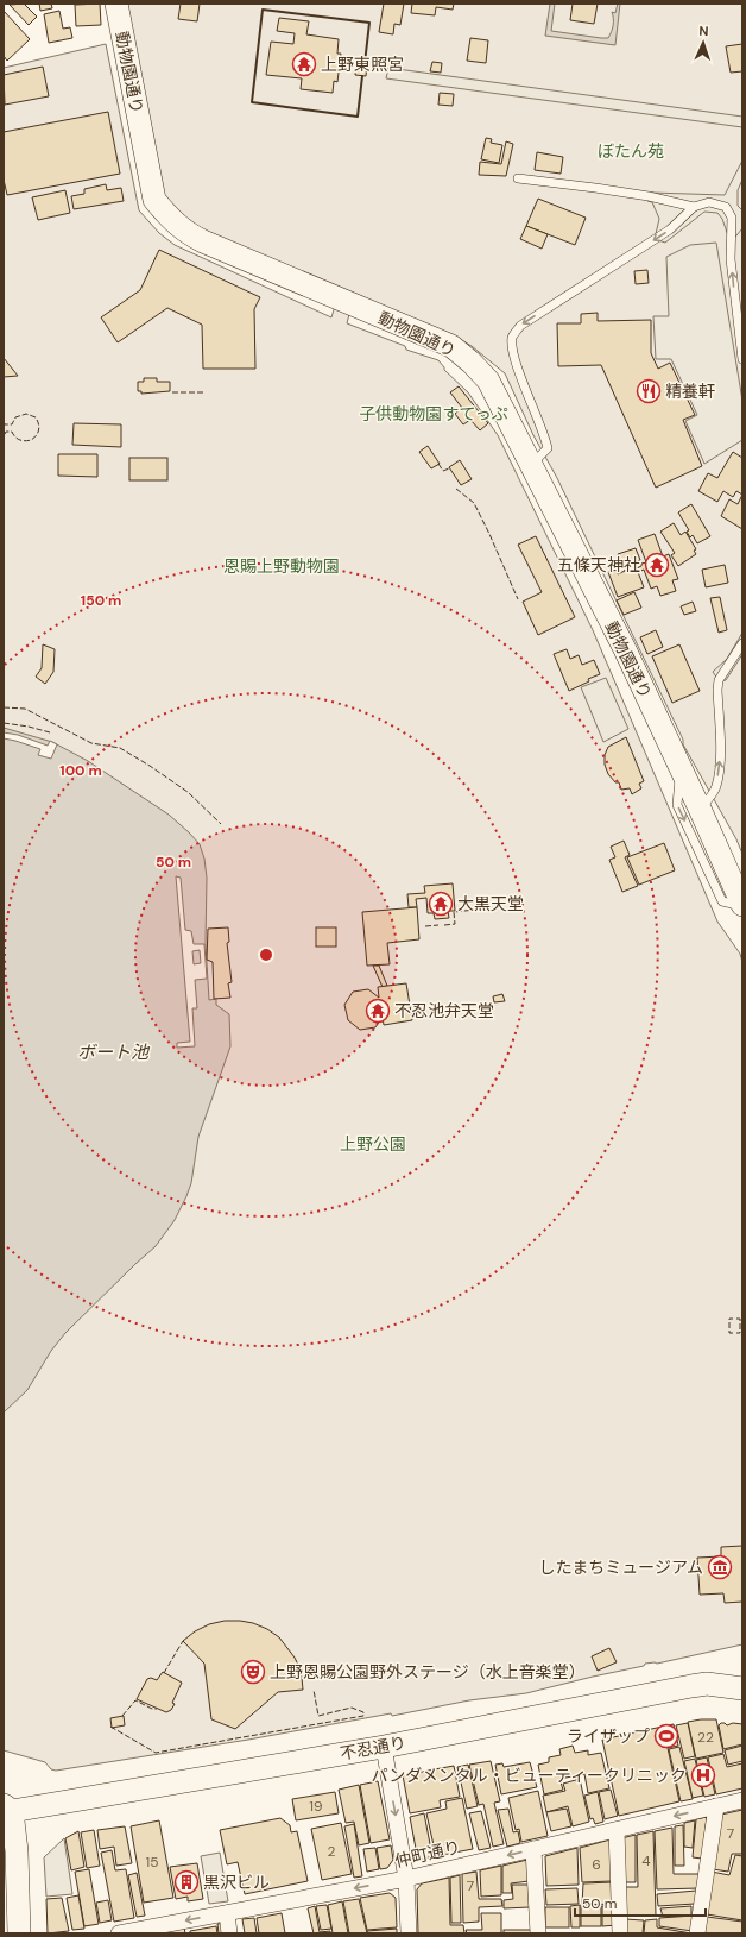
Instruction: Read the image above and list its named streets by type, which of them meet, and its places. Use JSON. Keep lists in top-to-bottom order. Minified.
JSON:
{"streets":{"street":["動物園通り","不忍通り","仲町通り"]},"one_way":["仲町通り"],"water":["ボート池"],"parks":["ぼたん苑","子供動物園すてっぷ","恩賜上野動物園","上野公園"],"places":{"temple":["上野東照宮","五條天神社","大黒天堂","不忍池弁天堂"],"restaurant":["精養軒"],"museum":["したまちミュージアム"],"theatre":["上野恩賜公園野外ステージ（水上音楽堂）"],"sports":["ライザップ"],"hospital":["パンダメンタル・ビューティークリニック"],"building":["黒沢ビル"]},"house_numbers":["22","19","7","2","4","15","6","7"],"scale_bar":"50 m","north":"top","rings":["150 m","100 m","50 m"]}
